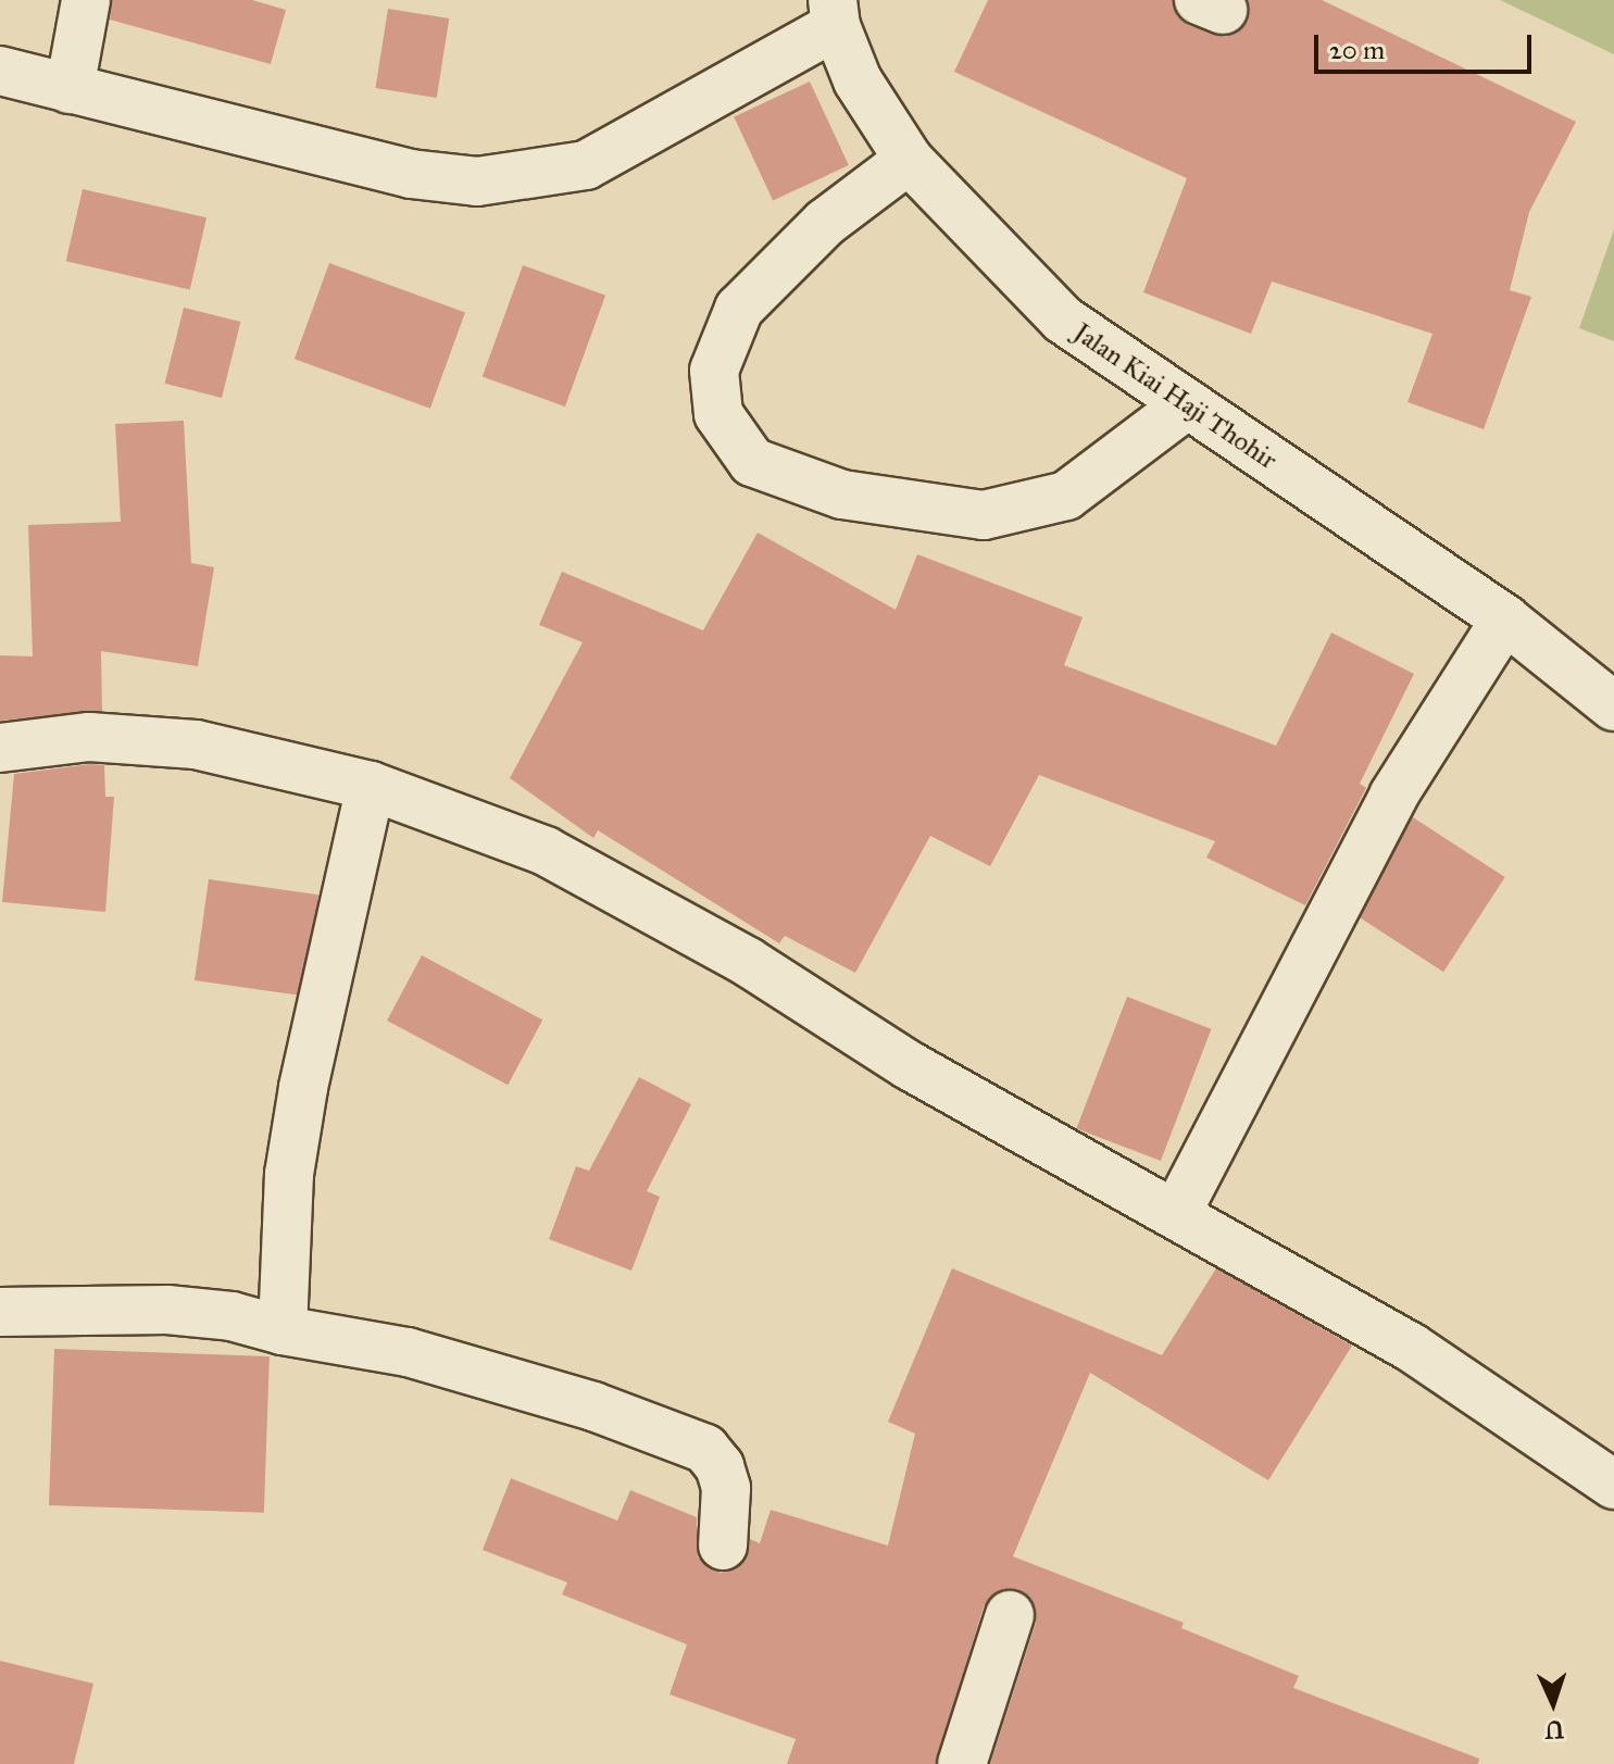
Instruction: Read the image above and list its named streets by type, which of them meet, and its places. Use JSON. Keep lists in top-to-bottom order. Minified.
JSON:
{"streets":{"street":["Jalan Kiai Haji Thohir"]},"scale_bar":"20 m","north":"bottom"}
